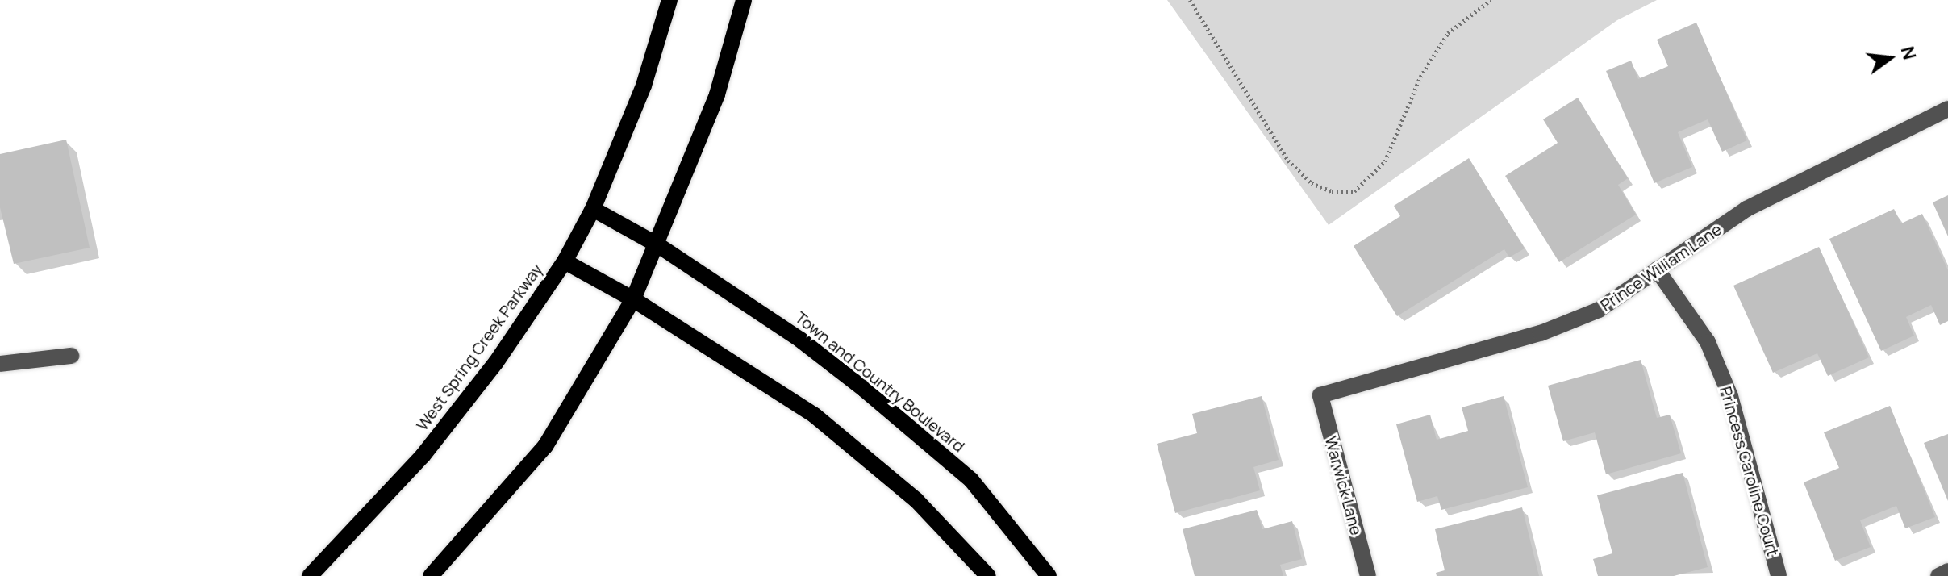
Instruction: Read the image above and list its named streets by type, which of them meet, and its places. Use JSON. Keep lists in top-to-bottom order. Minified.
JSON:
{"streets":{"main road":["West Spring Creek Parkway","Town and Country Boulevard"],"street":["Prince William Lane","Princess Caroline Court","Warwick Lane"]},"crossings":[["Prince William Lane","Princess Caroline Court"],["Prince William Lane","Warwick Lane"],["West Spring Creek Parkway","Town and Country Boulevard"]],"north":"right"}
